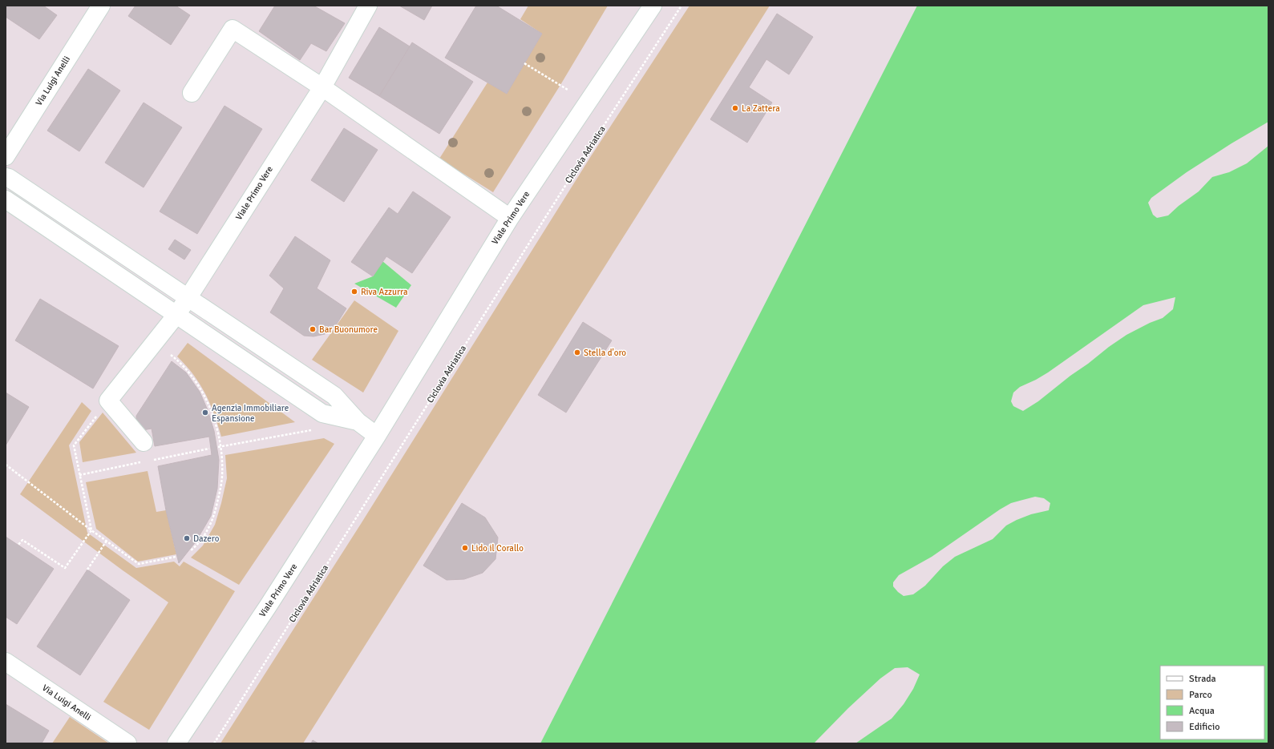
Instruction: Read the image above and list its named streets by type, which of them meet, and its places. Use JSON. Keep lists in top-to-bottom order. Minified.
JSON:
{"streets":{"street":["Via Luigi Anelli","Viale Primo Vere"],"path":["Ciclovia Adriatica"]},"places":["La Zattera","Riva Azzurra","Bar Buonumore","Stella d'oro","Agenzia Immobiliare Espansione","Dazero","Lido il Corallo"],"legend":["Strada","Parco","Acqua","Edificio"]}
